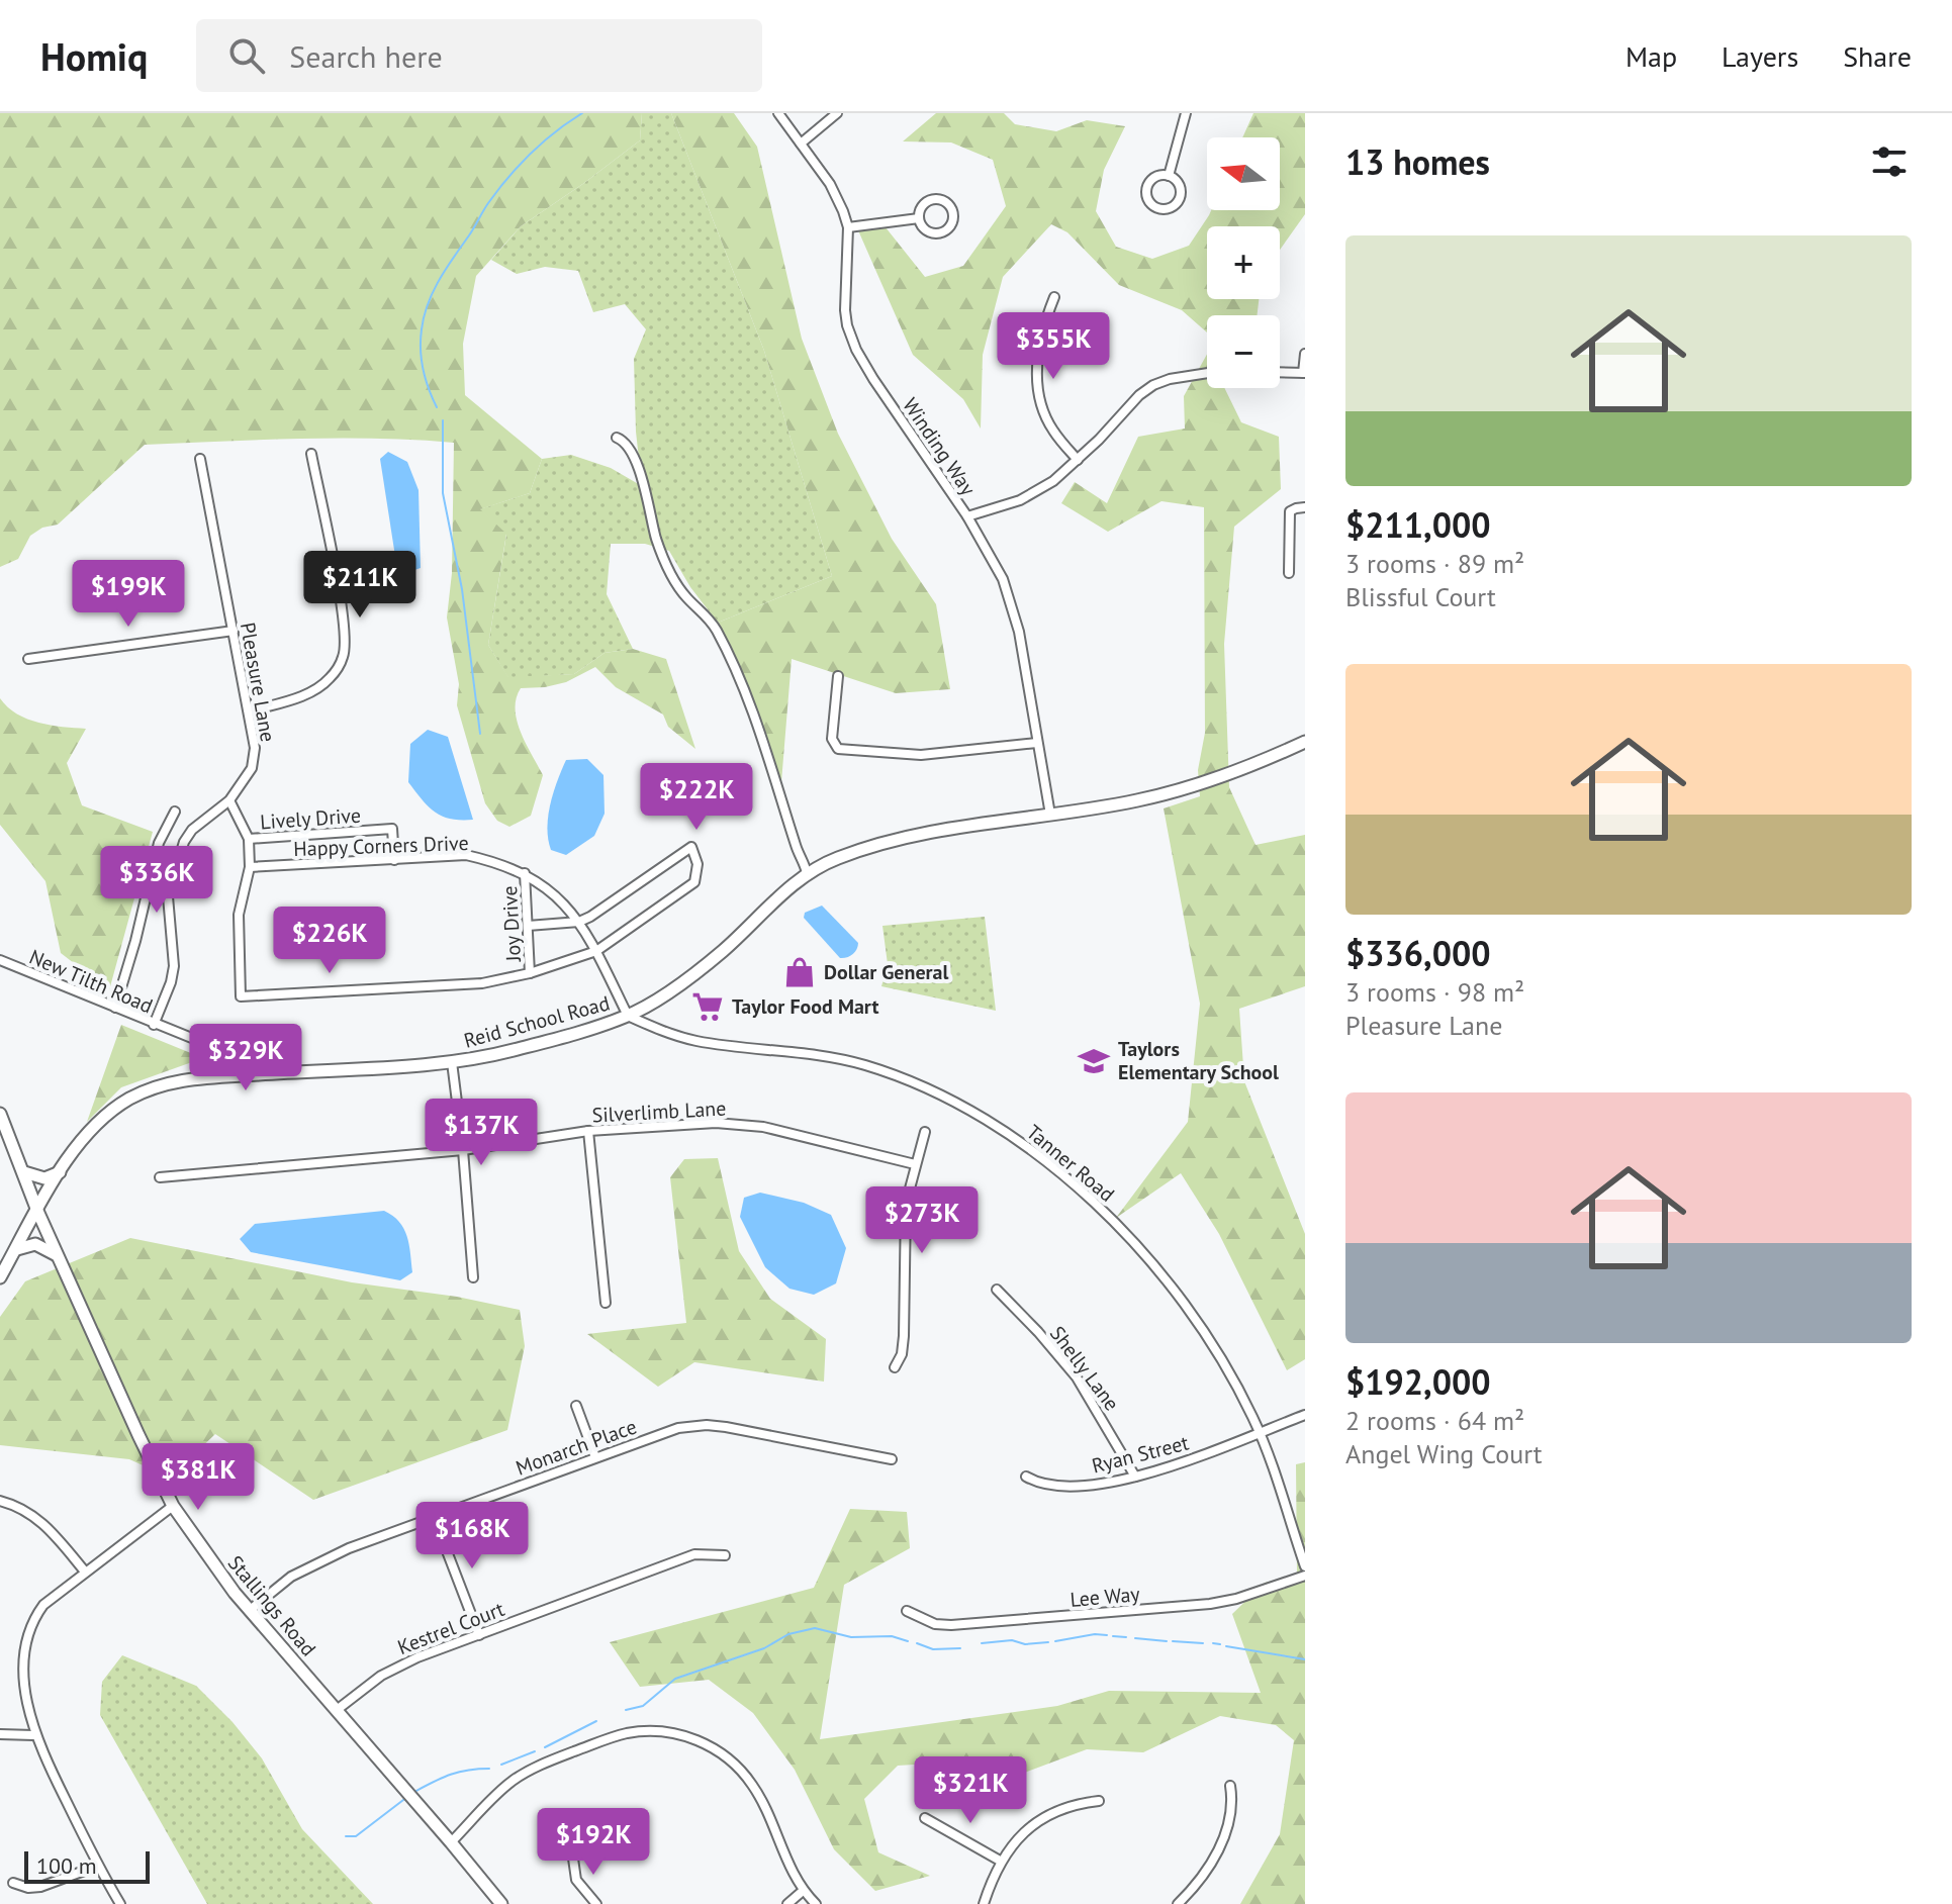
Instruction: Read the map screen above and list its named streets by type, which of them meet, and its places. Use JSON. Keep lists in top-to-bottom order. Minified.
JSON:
{"streets":{"street":["Winding Way","Pleasure Lane","Lively Drive","Happy Corners Drive","Joy Drive","New Tilth Road","Reid School Road","Silverlimb Lane","Tanner Road","Shelly Lane","Monarch Place","Ryan Street","Lee Way","Stallings Road","Kestrel Court"]},"crossings":[["Winding Way","Reid School Road"],["Pleasure Lane","New Tilth Road"],["Lively Drive","Happy Corners Drive"],["Happy Corners Drive","Joy Drive"],["Happy Corners Drive","Reid School Road"],["Happy Corners Drive","Tanner Road"],["New Tilth Road","Reid School Road"],["Reid School Road","Tanner Road"],["Reid School Road","Stallings Road"],["Tanner Road","Ryan Street"],["Shelly Lane","Ryan Street"],["Monarch Place","Stallings Road"],["Stallings Road","Kestrel Court"]],"places":{"shop":["Dollar General"],"supermarket":["Taylor Food Mart"],"school or university":["Taylors Elementary School"]},"scale_bar":"100 m","north":"left","page":{"header":"Homiq","search":"Search here","nav":["Map","Layers","Share"],"heading":"13 homes","map_buttons":["+","−"],"list":[{"name":"$211,000","note":"3 rooms · 89 m² · Blissful Court"},{"name":"$336,000","note":"3 rooms · 98 m² · Pleasure Lane"},{"name":"$192,000","note":"2 rooms · 64 m² · Angel Wing Court"}],"price":["$355K","$211K","$199K","$222K","$336K","$226K","$329K","$137K","$273K","$381K","$168K","$321K","$192K"],"scale":"100 m"}}
